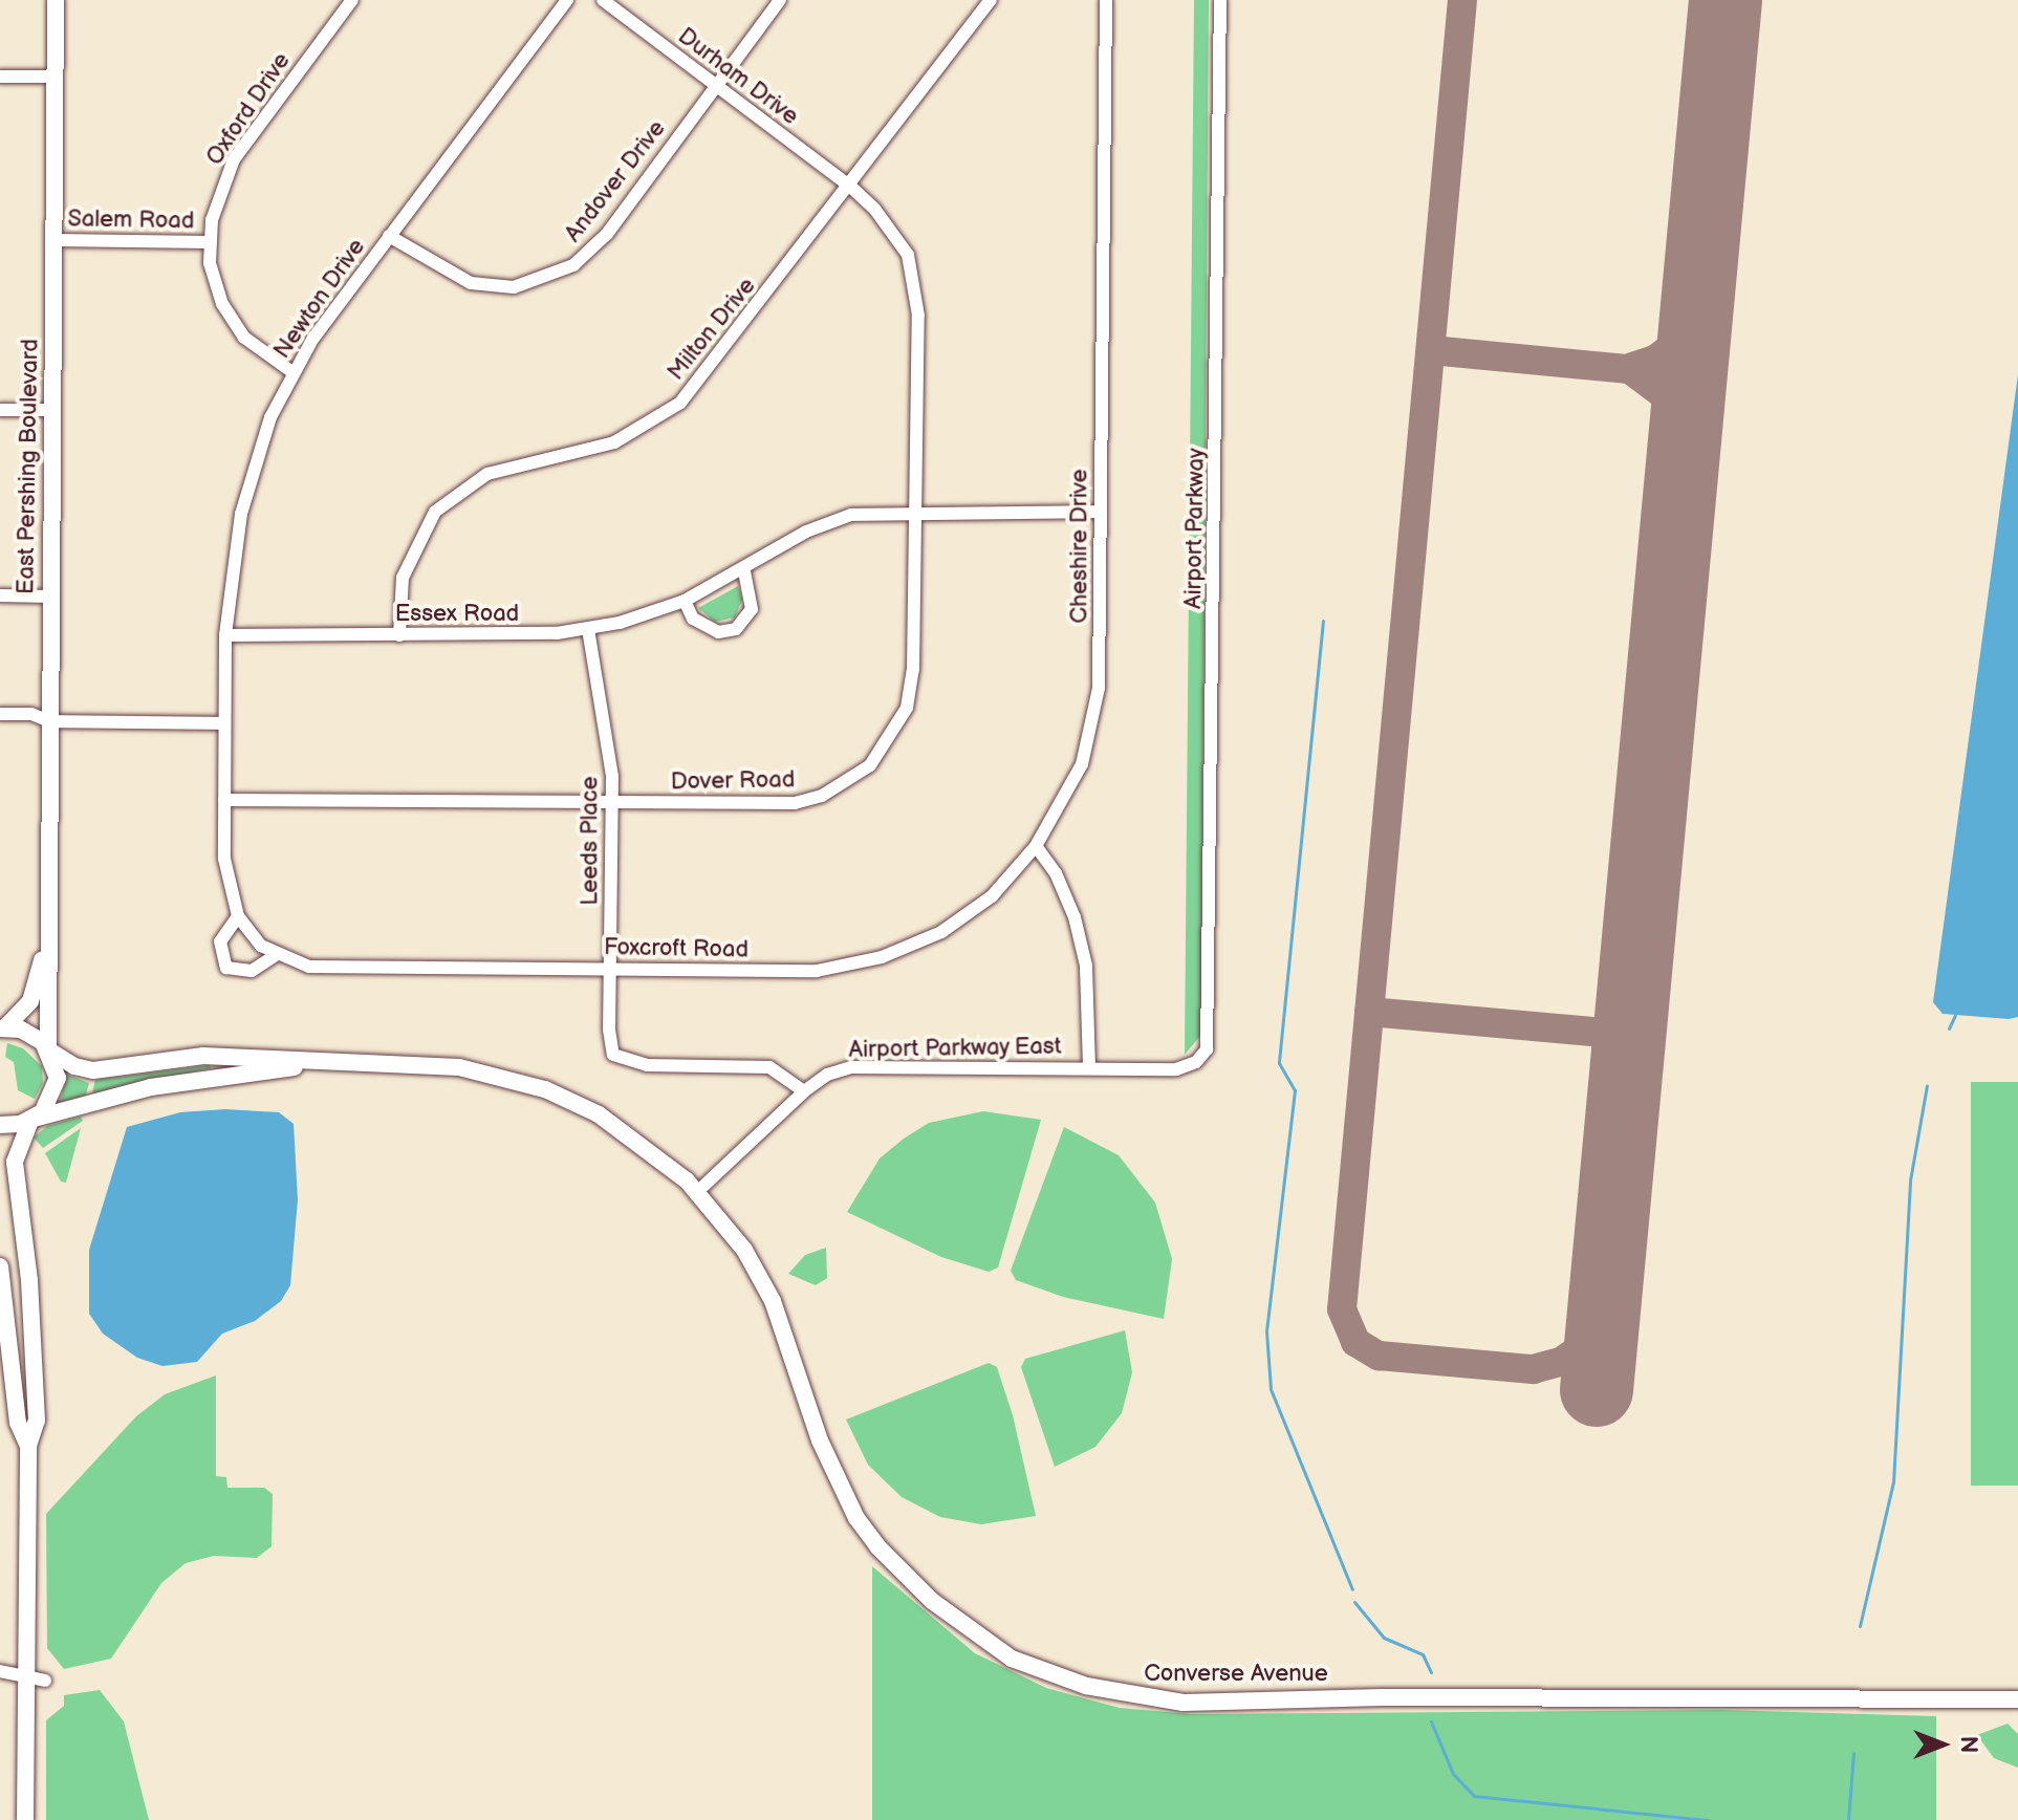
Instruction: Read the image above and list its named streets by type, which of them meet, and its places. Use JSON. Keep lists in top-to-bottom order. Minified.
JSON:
{"streets":{"main road":["East Pershing Boulevard","Converse Avenue"],"street":["Durham Drive","Oxford Drive","Andover Drive","Salem Road","Newton Drive","Milton Drive","Airport Parkway","Cheshire Drive","Essex Road","Dover Road","Leeds Place","Foxcroft Road","Airport Parkway East"]},"crossings":[["Durham Drive","Andover Drive"],["Durham Drive","Milton Drive"],["Durham Drive","Dover Road"],["Oxford Drive","Salem Road"],["Oxford Drive","Newton Drive"],["Andover Drive","Newton Drive"],["Salem Road","East Pershing Boulevard"],["Newton Drive","Essex Road"],["Milton Drive","Essex Road"],["Milton Drive","Dover Road"],["East Pershing Boulevard","Converse Avenue"],["Airport Parkway","Airport Parkway East"],["Cheshire Drive","Essex Road"],["Cheshire Drive","Foxcroft Road"],["Essex Road","Dover Road"],["Essex Road","Leeds Place"],["Dover Road","Leeds Place"],["Leeds Place","Foxcroft Road"],["Leeds Place","Airport Parkway East"],["Airport Parkway East","Converse Avenue"]],"north":"right"}
